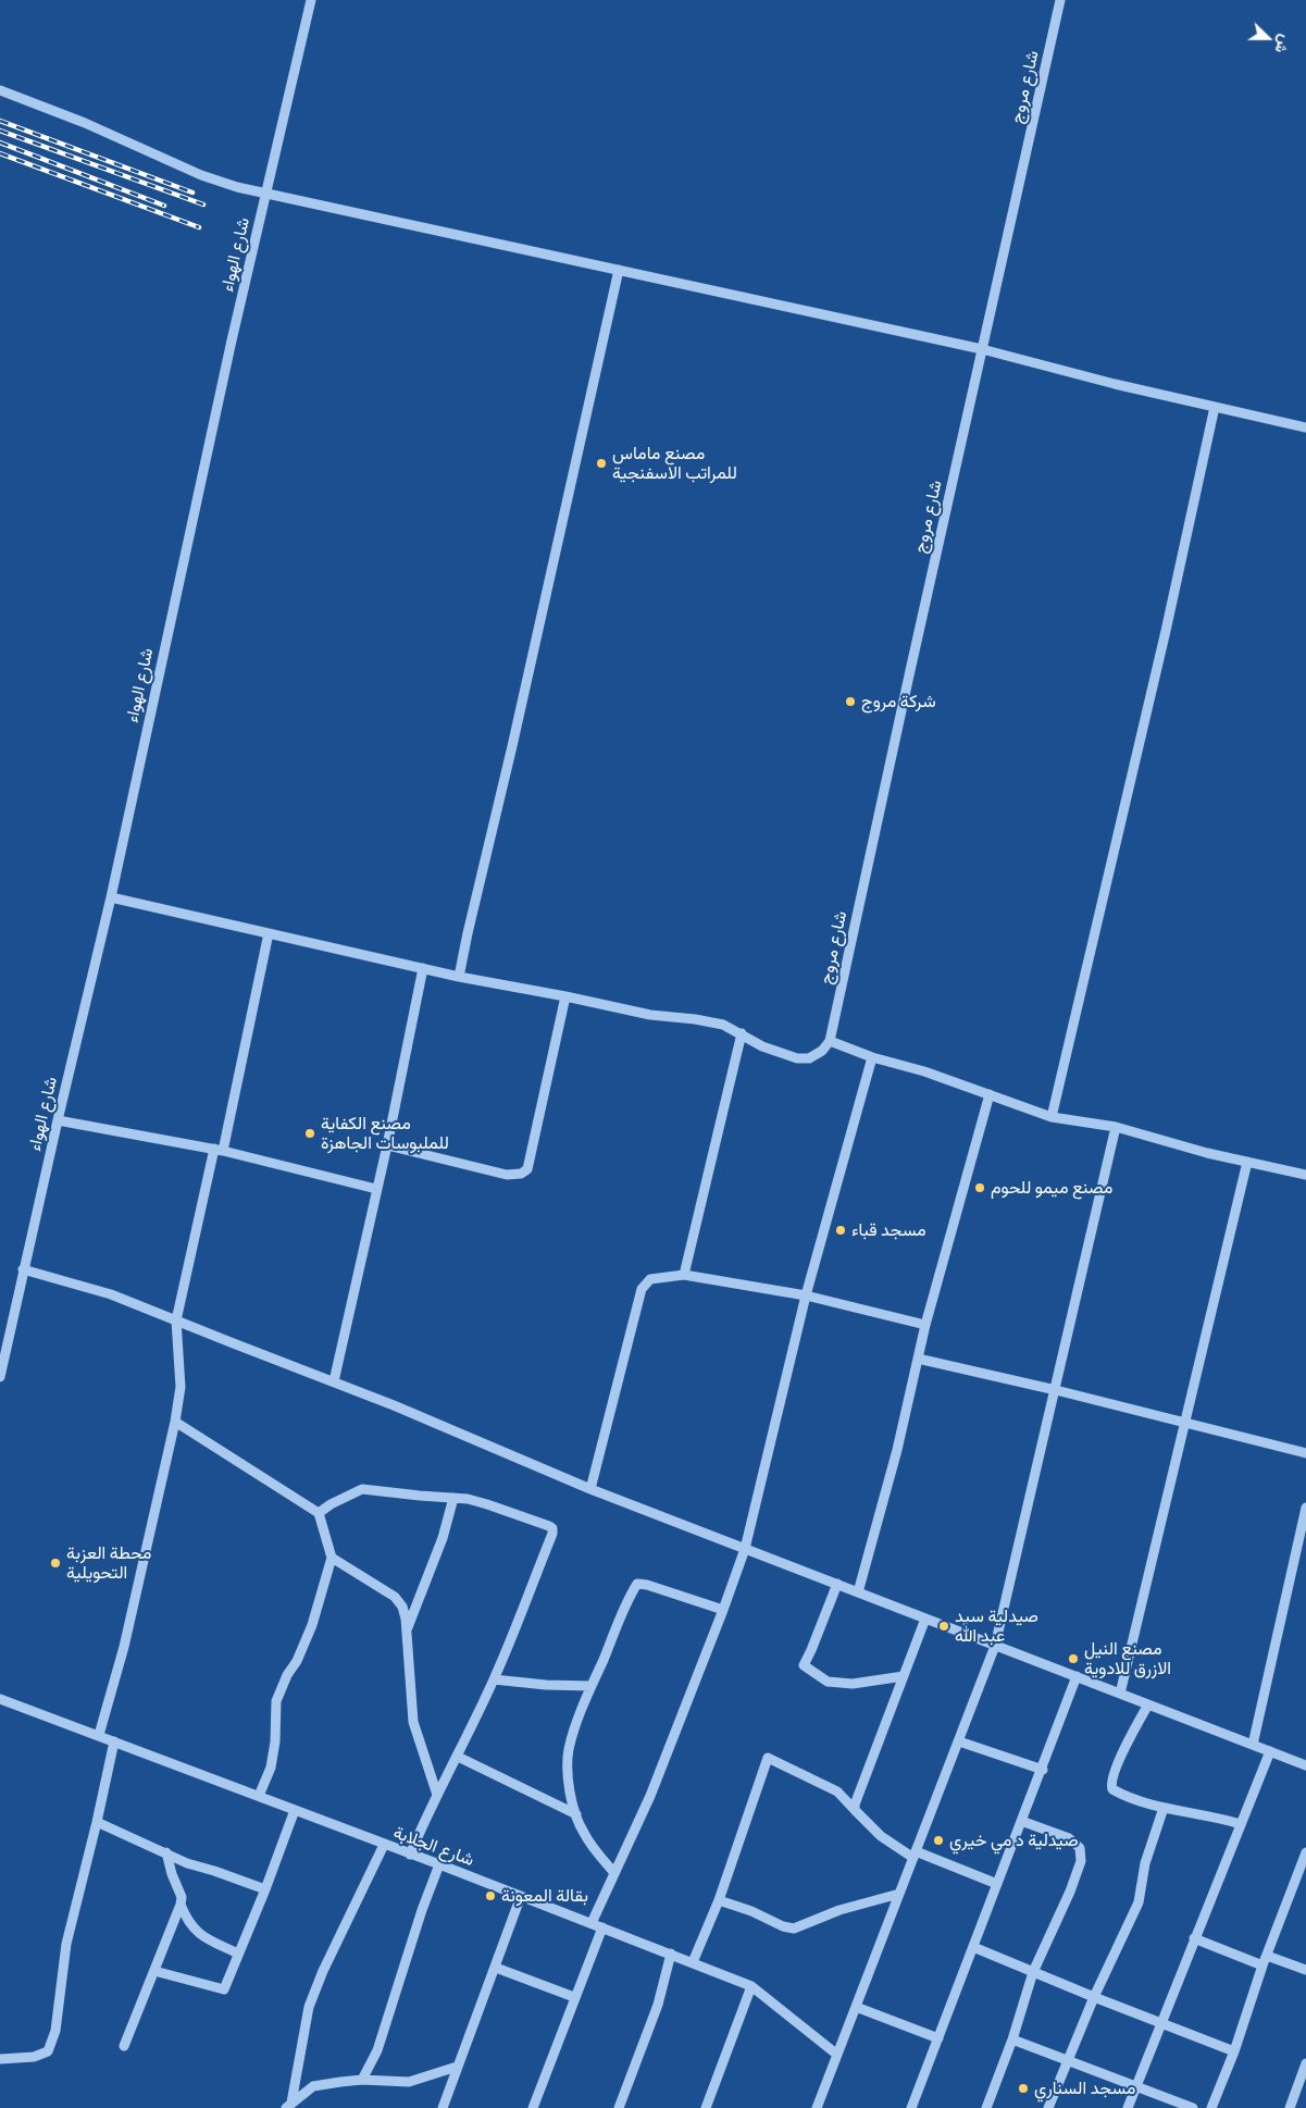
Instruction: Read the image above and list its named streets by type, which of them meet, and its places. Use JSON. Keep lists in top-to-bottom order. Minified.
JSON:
{"streets":{"street":["شارع مروج","شارع الهواء","شارع الجلابة"]},"places":["مصنع ماماس للمراتب الاسفنجية","شركة مروج","مصنع الكفاية للملبوسات الجاهزة","مصنع ميمو للحوم","مسجد قباء","محطة العزبة التحويلية","صيدلية سيد عبد الله","مصنع النيل الازرق للادوية","صيدلية د مي خيري","بقالة المعونة","مسجد السناري"],"north":"right"}
